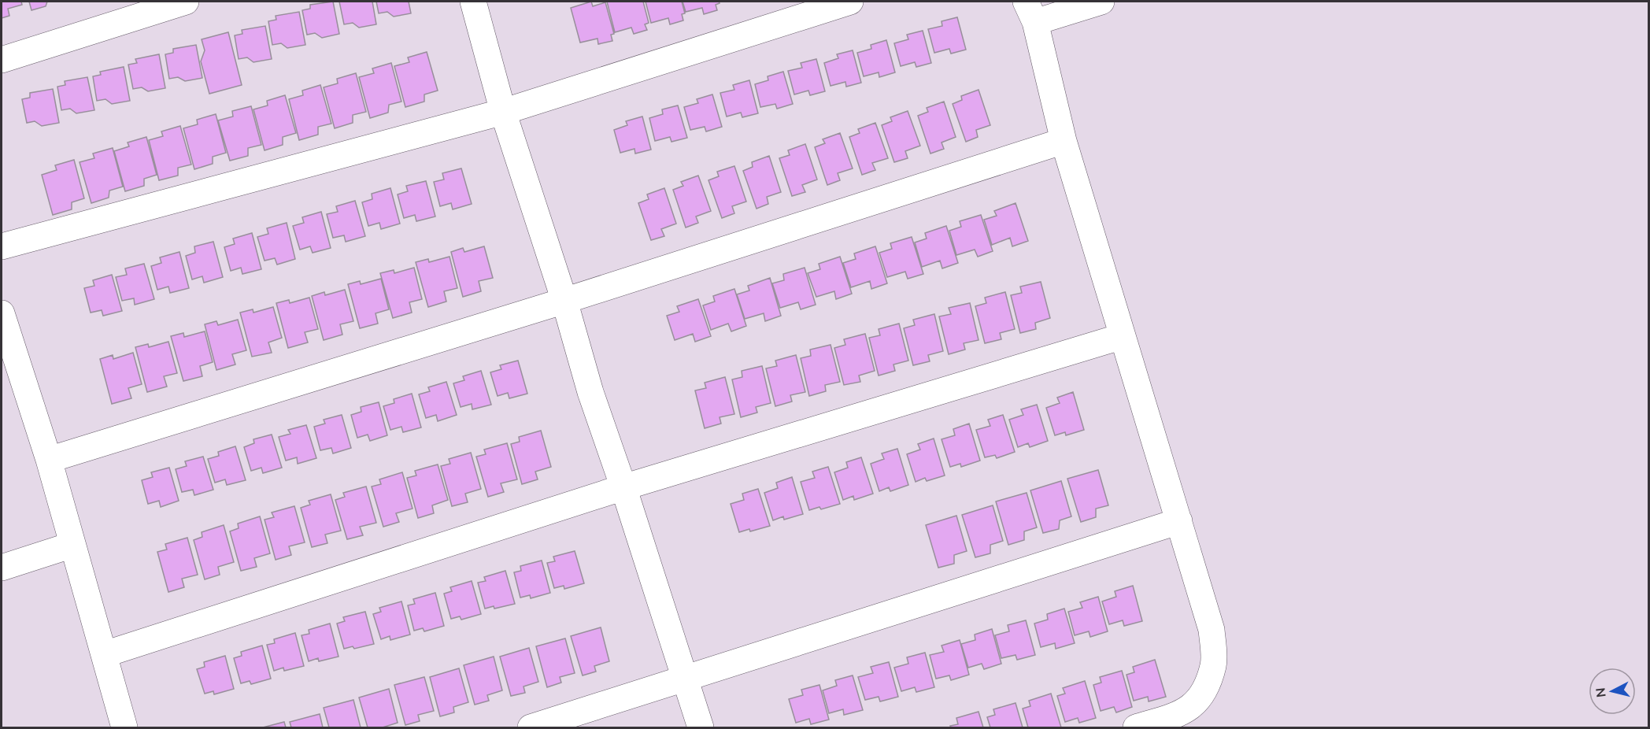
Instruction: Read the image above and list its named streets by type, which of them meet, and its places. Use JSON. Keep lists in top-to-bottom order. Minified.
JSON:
{"north":"left"}
